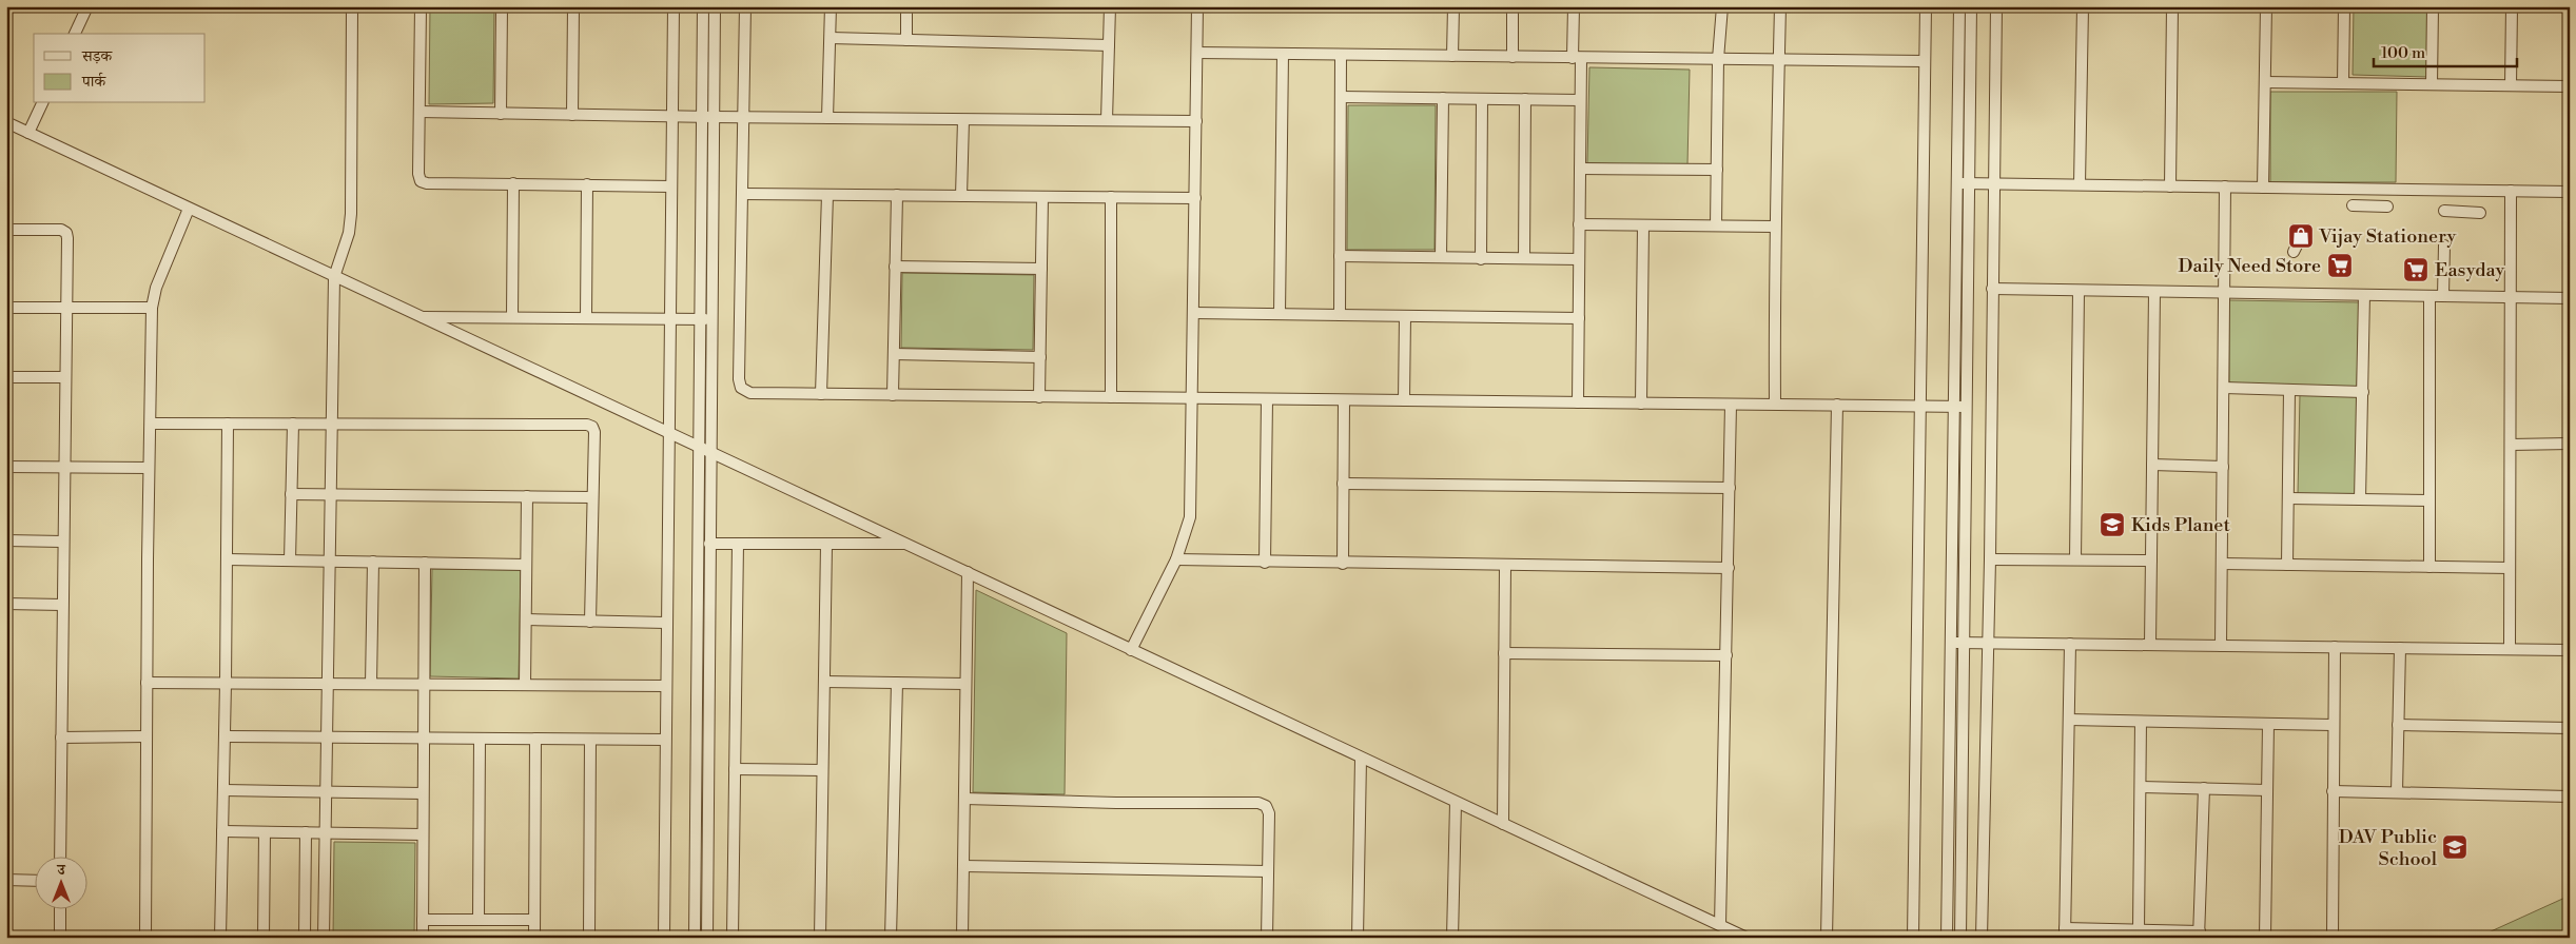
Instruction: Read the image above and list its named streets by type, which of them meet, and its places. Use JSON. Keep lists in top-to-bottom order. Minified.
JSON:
{"places":{"shop":["Vijay Stationery"],"supermarket":["Daily Need Store","Easyday"],"school or university":["Kids Planet","DAV Public School"]},"legend":["सड़क","पार्क"],"scale_bar":"100 m","north":"top"}
